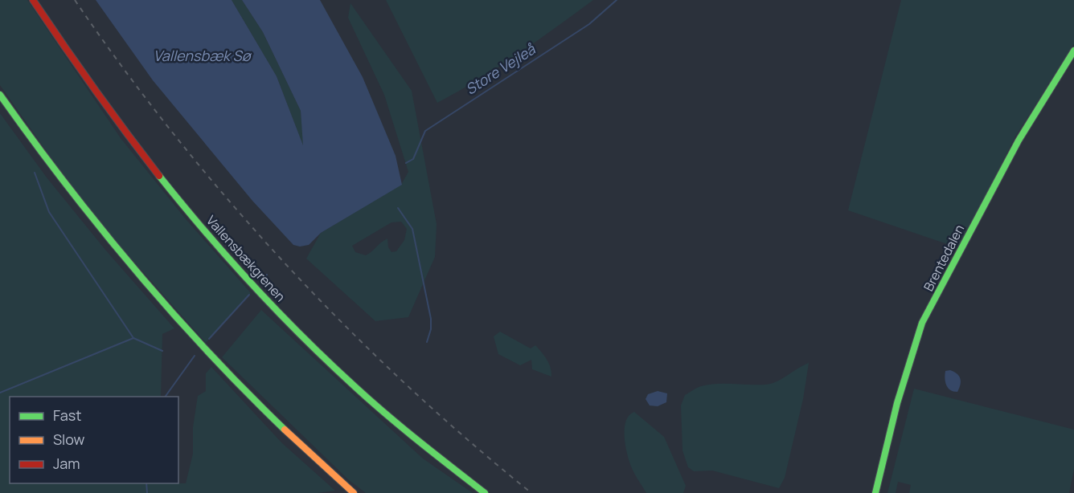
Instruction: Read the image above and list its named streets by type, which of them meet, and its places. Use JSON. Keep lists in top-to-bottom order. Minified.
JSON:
{"streets":{"main road":["Brentedalen","Vallensbækgrenen"]},"water":["Vallensbæk Sø","Store Vejleå"],"legend":["Fast","Slow","Jam"]}
